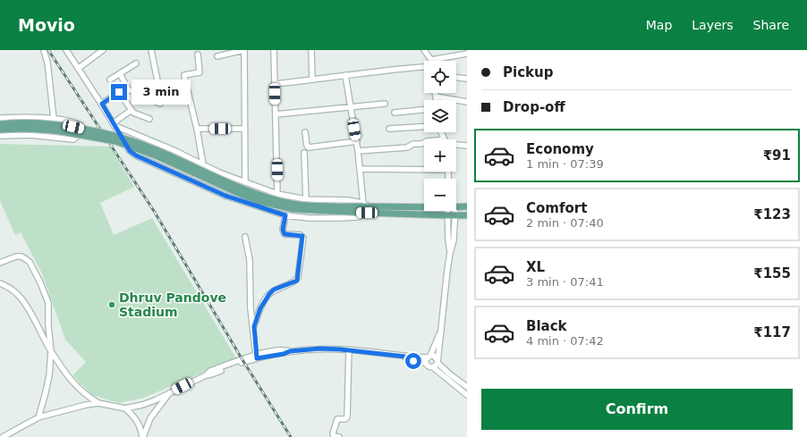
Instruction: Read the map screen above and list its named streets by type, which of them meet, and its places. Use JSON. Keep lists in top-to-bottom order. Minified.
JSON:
{"places":["Dhruv Pandove Stadium"],"page":{"header":"Movio","nav":["Map","Layers","Share"],"banner":["Pickup","Drop-off"],"map_buttons":["+","−"],"bubble":"3 min","list":[{"name":"Economy","note":"1 min · 07:39","value":"₹91"},{"name":"Comfort","note":"2 min · 07:40","value":"₹123"},{"name":"XL","note":"3 min · 07:41","value":"₹155"},{"name":"Black","note":"4 min · 07:42","value":"₹117"}],"buttons":"Confirm"}}
